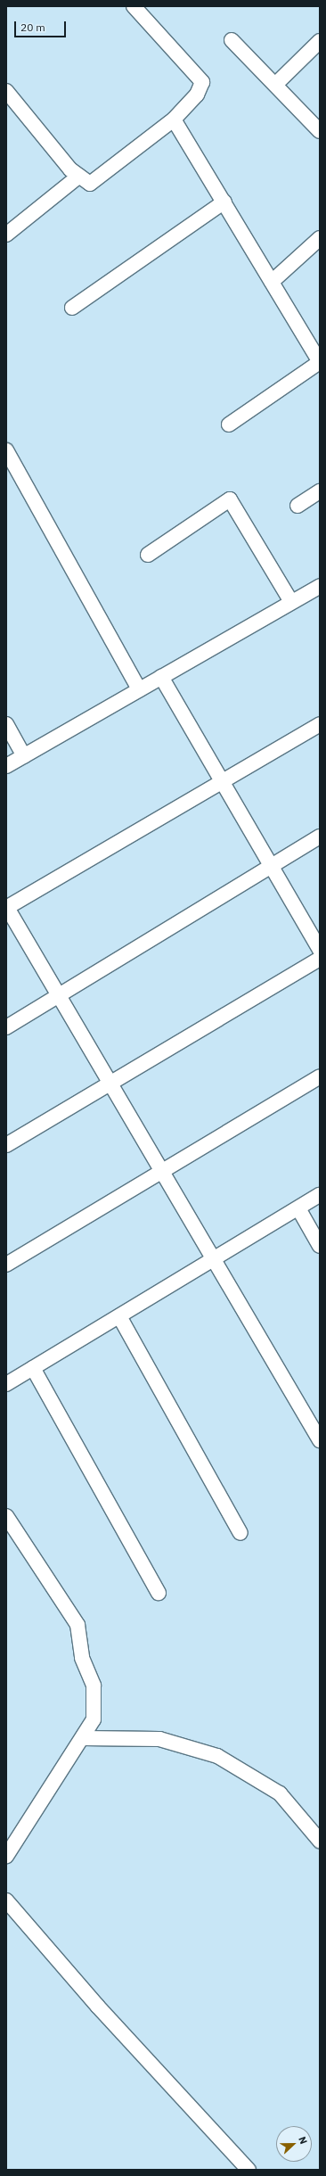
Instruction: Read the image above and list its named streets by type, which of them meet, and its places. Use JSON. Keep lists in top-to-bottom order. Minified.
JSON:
{"scale_bar":"20 m","north":"right"}
